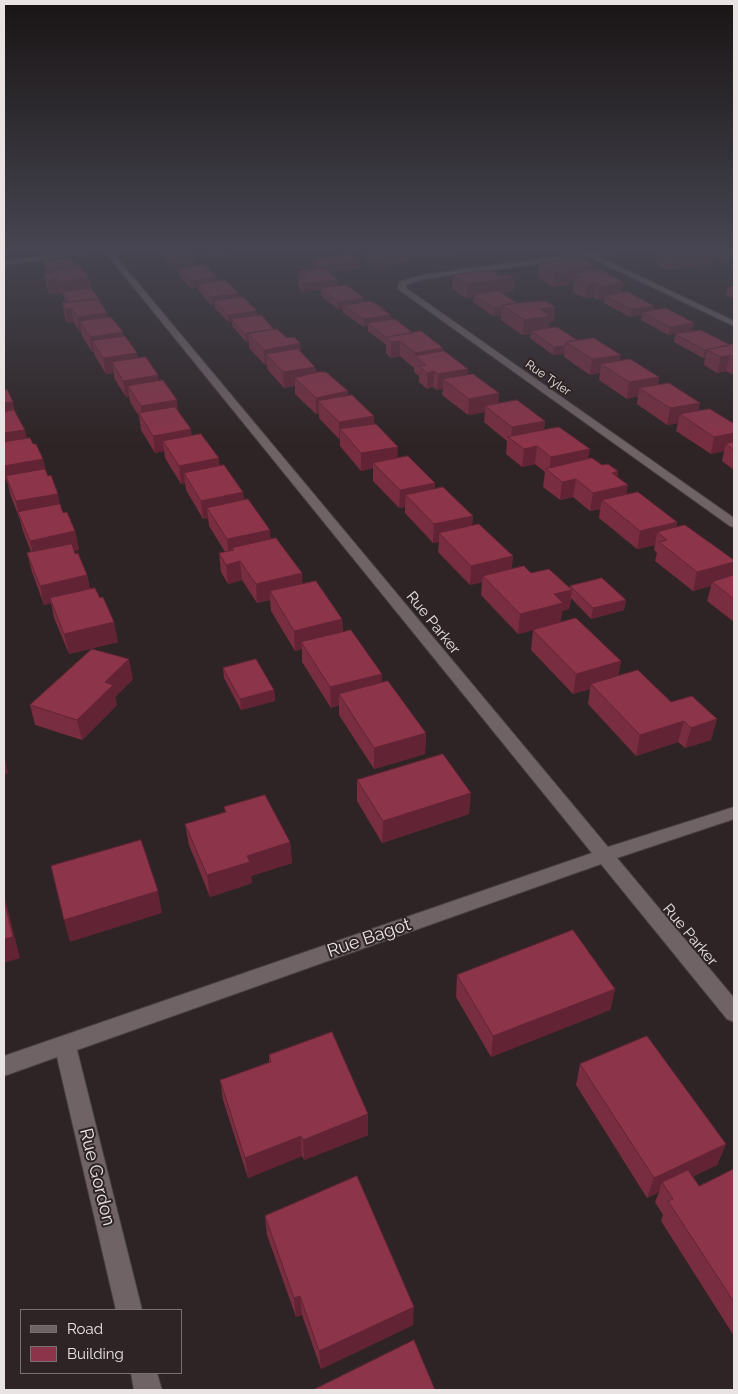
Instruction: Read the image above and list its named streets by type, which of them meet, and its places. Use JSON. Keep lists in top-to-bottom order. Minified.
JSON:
{"streets":{"street":["Rue Tyler","Rue Parker","Rue Bagot","Rue Gordon"]},"crossings":[["Rue Parker","Rue Bagot"],["Rue Bagot","Rue Gordon"]],"legend":["Road","Building"]}
